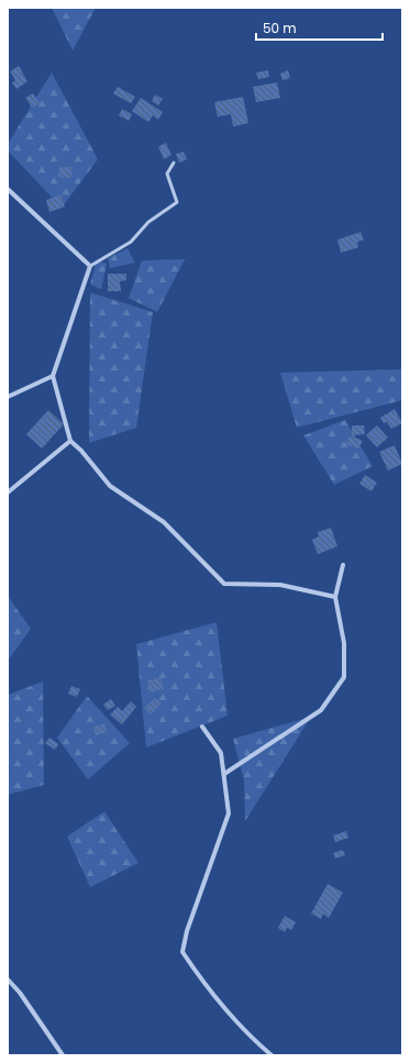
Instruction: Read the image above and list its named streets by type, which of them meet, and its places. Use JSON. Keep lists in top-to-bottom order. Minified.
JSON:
{"scale_bar":"50 m"}
